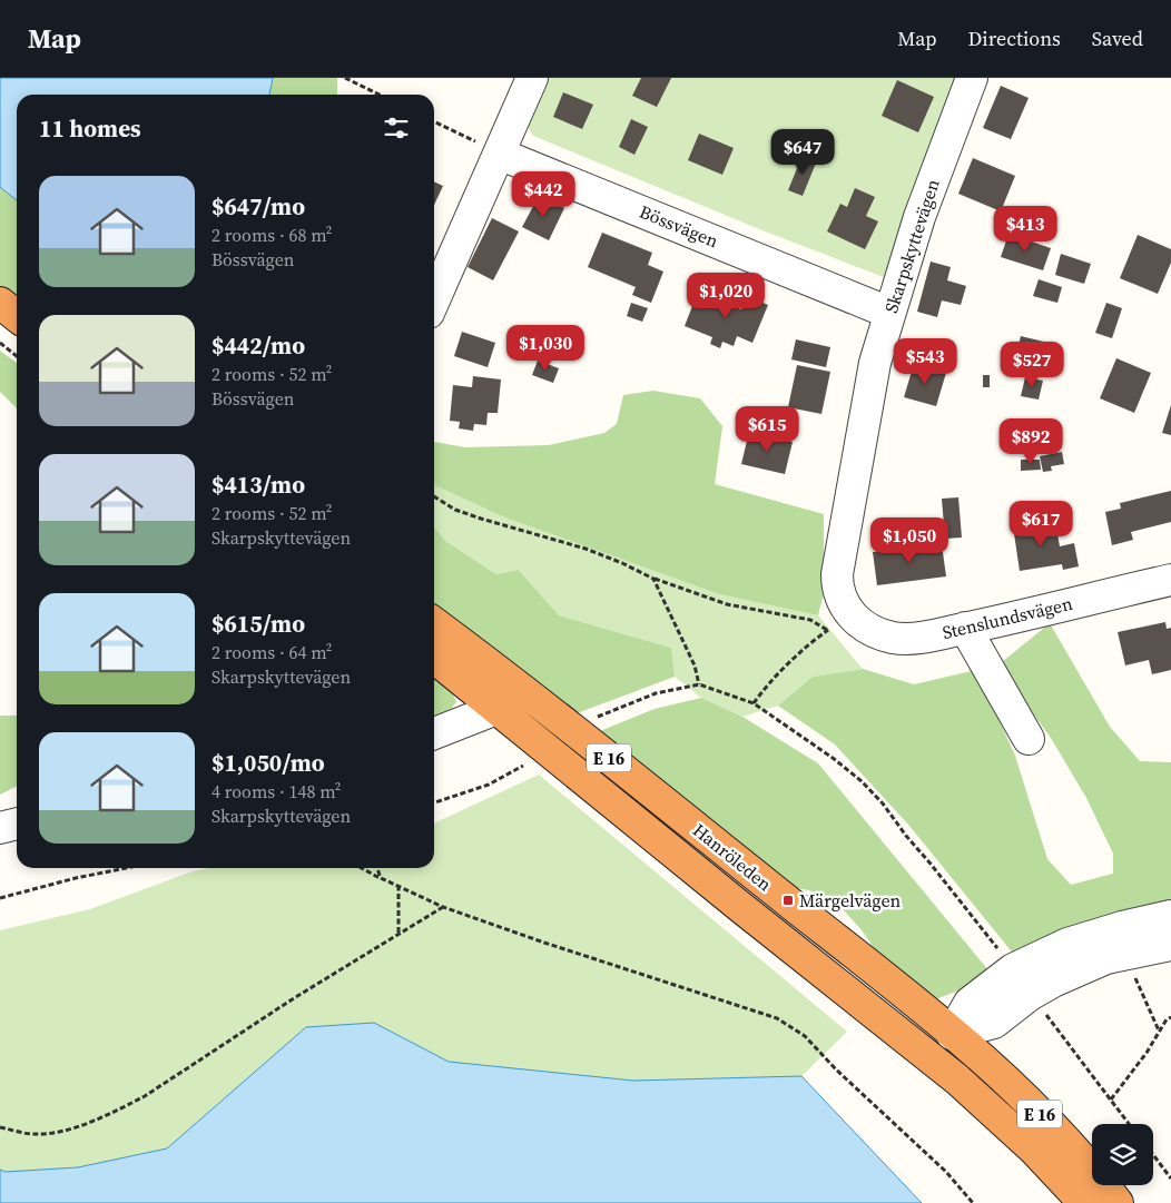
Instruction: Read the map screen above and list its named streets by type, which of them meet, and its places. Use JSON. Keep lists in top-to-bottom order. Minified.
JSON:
{"streets":{"highway":["E 16","Hanröleden"],"street":["Bössvägen","Skarpskyttevägen","Stenslundsvägen"]},"crossings":[["Bössvägen","Skarpskyttevägen"],["Skarpskyttevägen","Stenslundsvägen"]],"places":{"transit":["Märgelvägen"]},"page":{"header":"Map","nav":["Map","Directions","Saved"],"heading":"11 homes","price":["$647","$442","$413","$1,020","$1,030","$543","$527","$615","$892","$617","$1,050"],"list":[{"name":"$647/mo","note":"2 rooms · 68 m² · Bössvägen"},{"name":"$442/mo","note":"2 rooms · 52 m² · Bössvägen"},{"name":"$413/mo","note":"2 rooms · 52 m² · Skarpskyttevägen"},{"name":"$615/mo","note":"2 rooms · 64 m² · Skarpskyttevägen"},{"name":"$1,050/mo","note":"4 rooms · 148 m² · Skarpskyttevägen"}]}}
